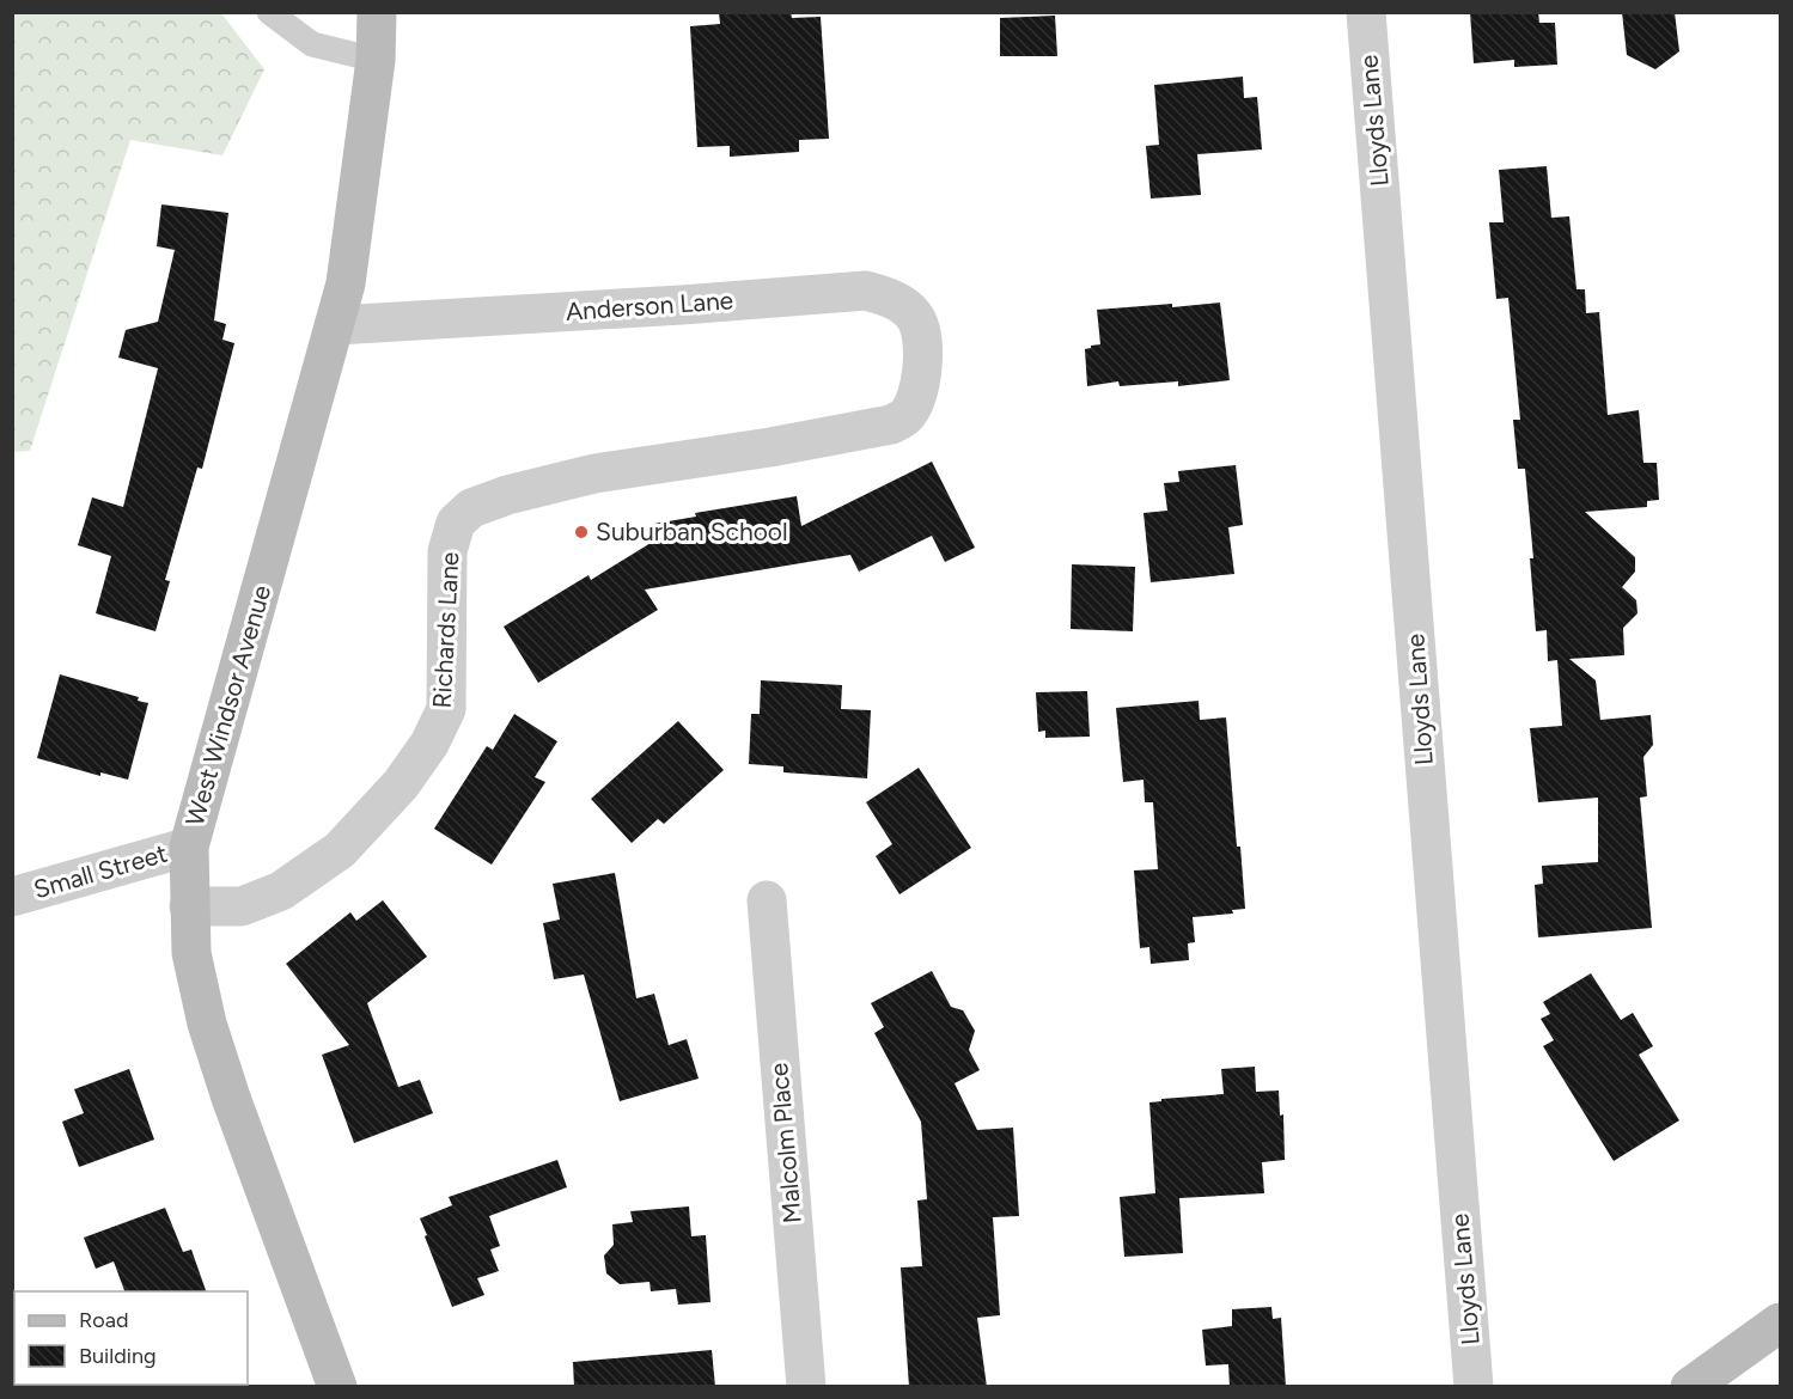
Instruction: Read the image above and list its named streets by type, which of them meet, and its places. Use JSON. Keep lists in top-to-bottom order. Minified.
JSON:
{"streets":{"street":["Lloyds Lane","Anderson Lane","Richards Lane","West Windsor Avenue","Small Street","Malcolm Place"]},"crossings":[["Anderson Lane","Richards Lane"],["Anderson Lane","West Windsor Avenue"],["Richards Lane","West Windsor Avenue"],["West Windsor Avenue","Small Street"]],"places":["Suburban School"],"legend":["Road","Building"]}
